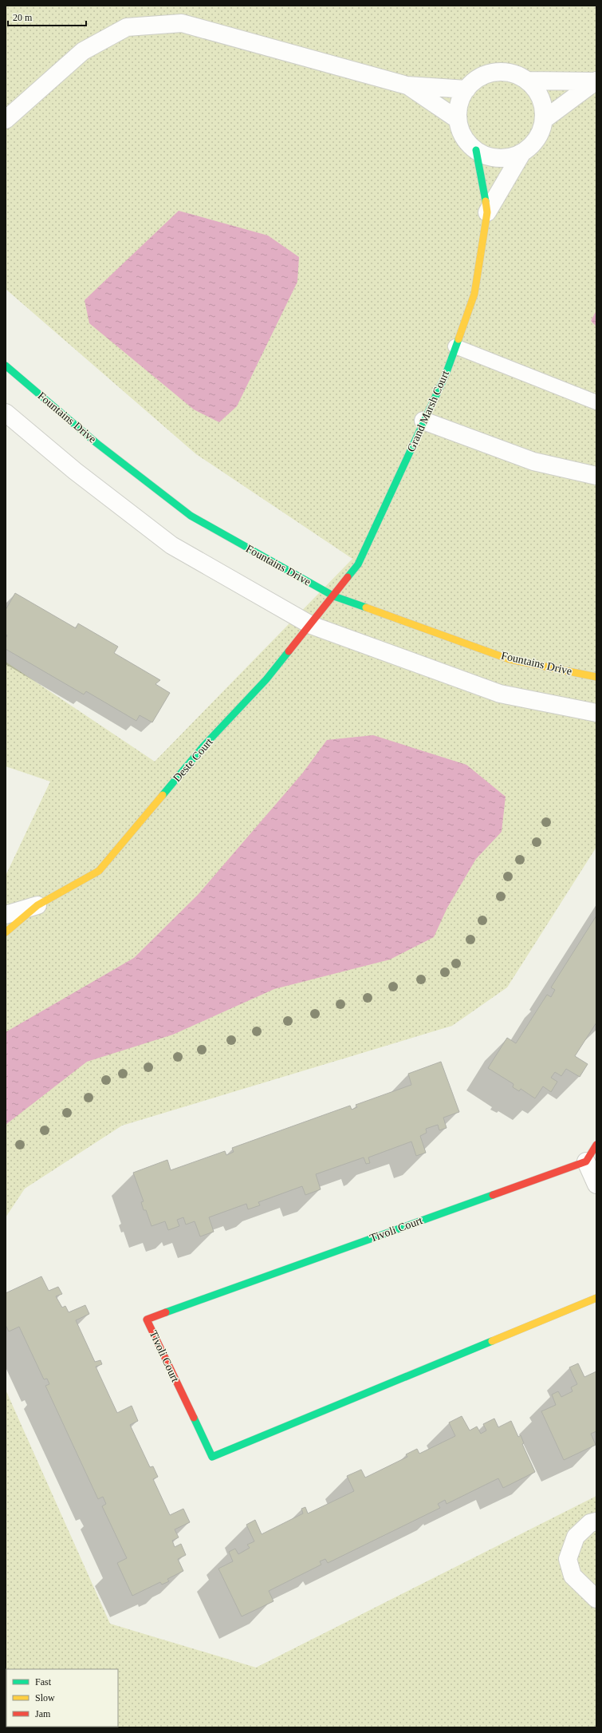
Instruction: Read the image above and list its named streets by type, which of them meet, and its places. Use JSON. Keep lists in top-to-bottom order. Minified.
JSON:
{"streets":{"street":["Grand Marsh Court","Fountains Drive","Deste Court","Tivoli Court"]},"crossings":[["Grand Marsh Court","Fountains Drive"],["Grand Marsh Court","Deste Court"],["Fountains Drive","Deste Court"]],"legend":["Fast","Slow","Jam"],"scale_bar":"20 m"}
